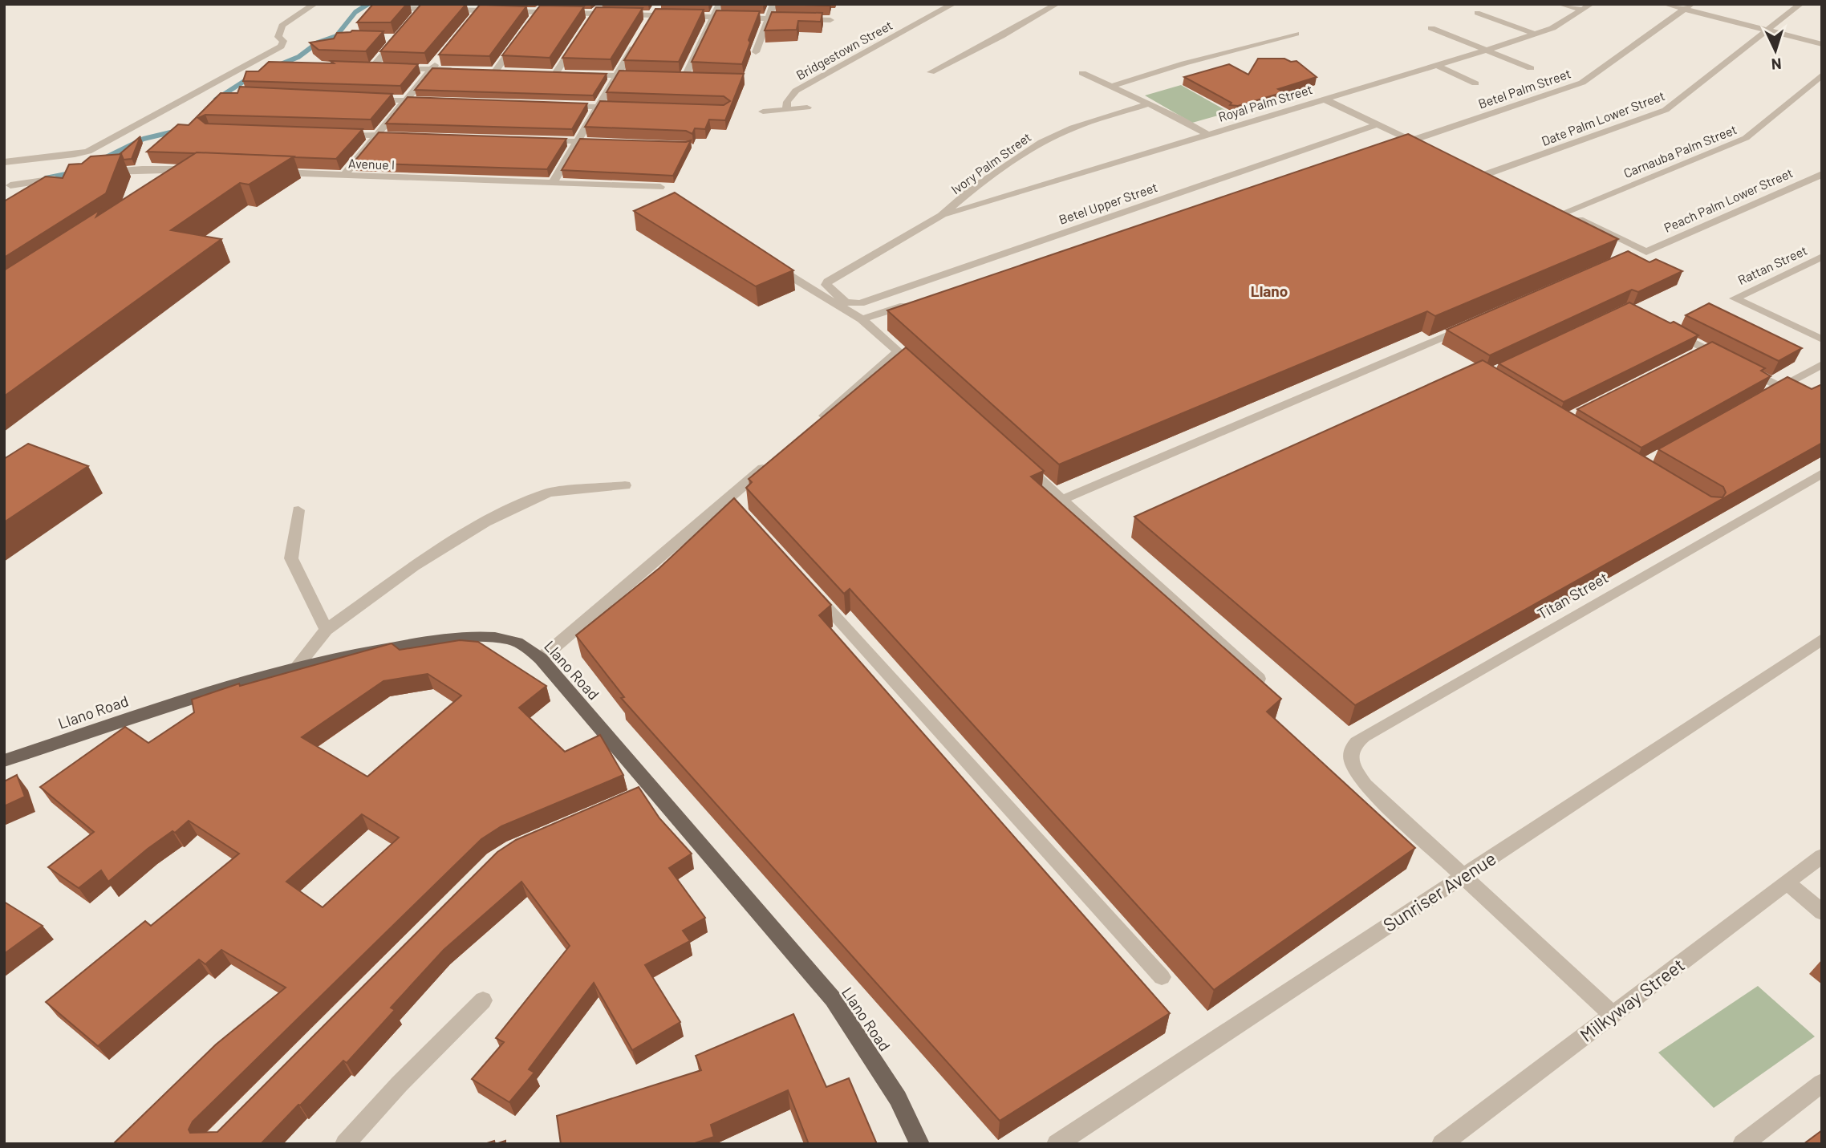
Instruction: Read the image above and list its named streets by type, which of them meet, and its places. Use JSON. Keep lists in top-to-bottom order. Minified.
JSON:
{"streets":{"main road":["Llano Road"],"street":["Bridgestown Street","Betel Palm Street","Royal Palm Street","Date Palm Lower Street","Carnauba Palm Street","Ivory Palm Street","Avenue I","Peach Palm Lower Street","Betel Upper Street","Rattan Street","Titan Street","Sunriser Avenue","Milkyway Street"]},"crossings":[["Royal Palm Street","Ivory Palm Street"],["Carnauba Palm Street","Peach Palm Lower Street"],["Ivory Palm Street","Betel Upper Street"],["Titan Street","Sunriser Avenue"]],"districts":["Llano"],"north":"bottom"}
